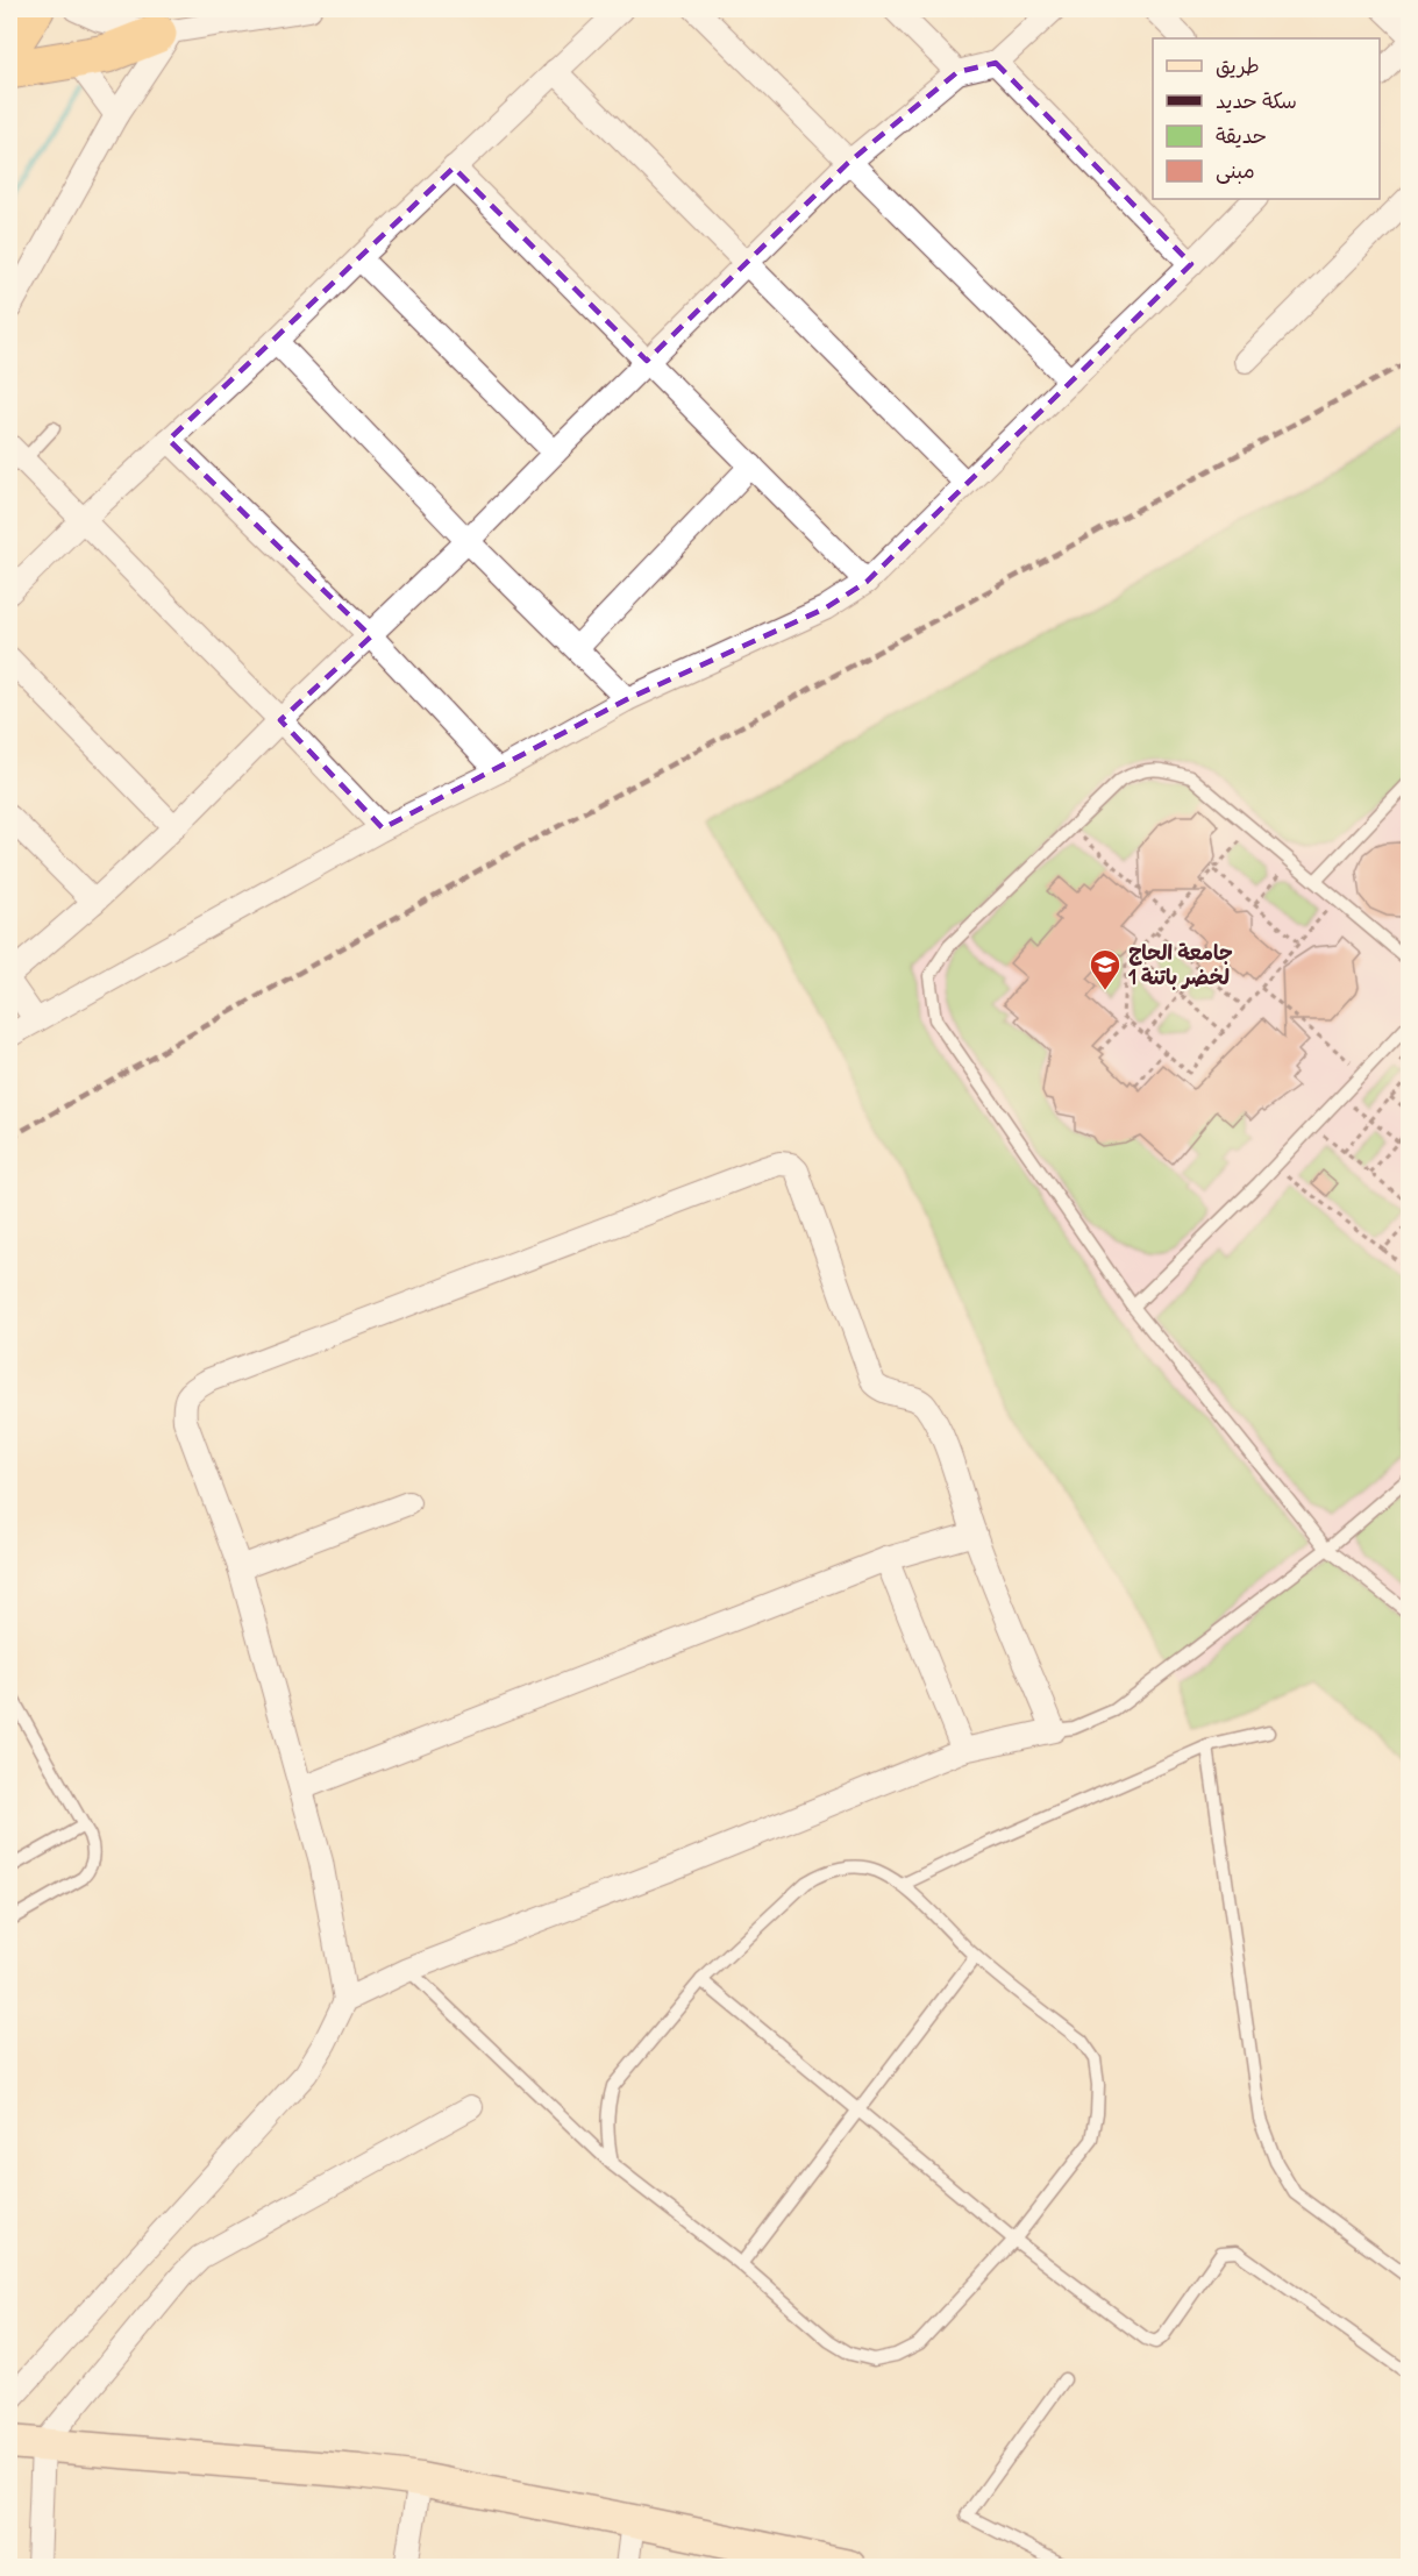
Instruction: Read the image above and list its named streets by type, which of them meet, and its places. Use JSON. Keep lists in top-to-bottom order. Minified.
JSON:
{"places":{"school or university":["جامعة الحاج لخضر باتنة 1"]},"legend":["طريق","سكة حديد","حديقة","مبنى"]}
